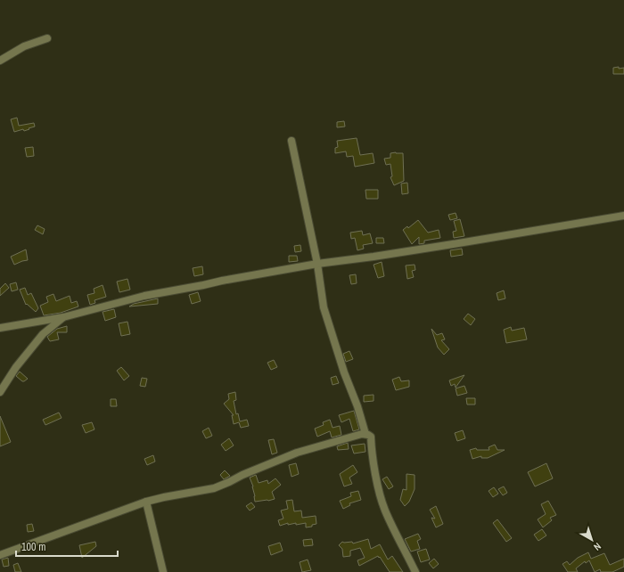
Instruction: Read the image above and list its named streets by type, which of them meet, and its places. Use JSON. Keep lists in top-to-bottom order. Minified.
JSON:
{"scale_bar":"100 m","north":"bottom right"}
